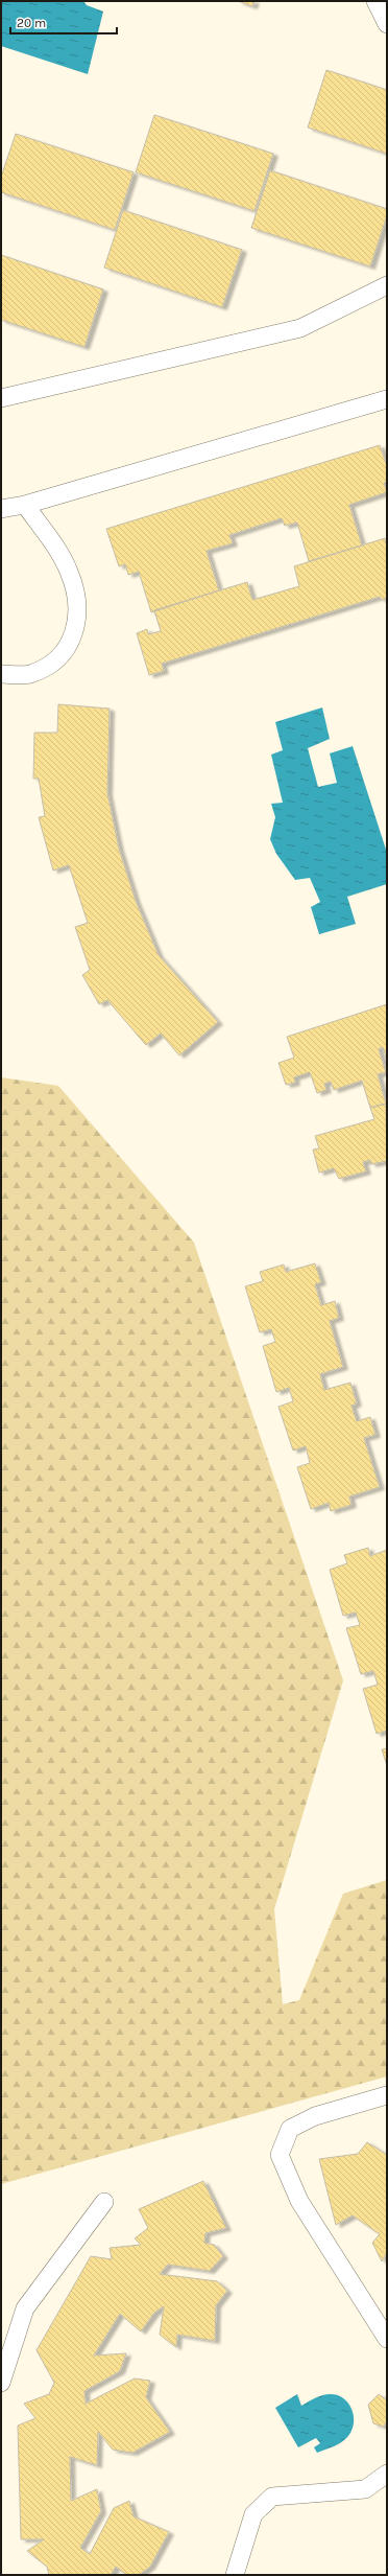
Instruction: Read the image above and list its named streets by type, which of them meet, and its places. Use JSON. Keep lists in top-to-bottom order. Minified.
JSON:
{"scale_bar":"20 m"}
